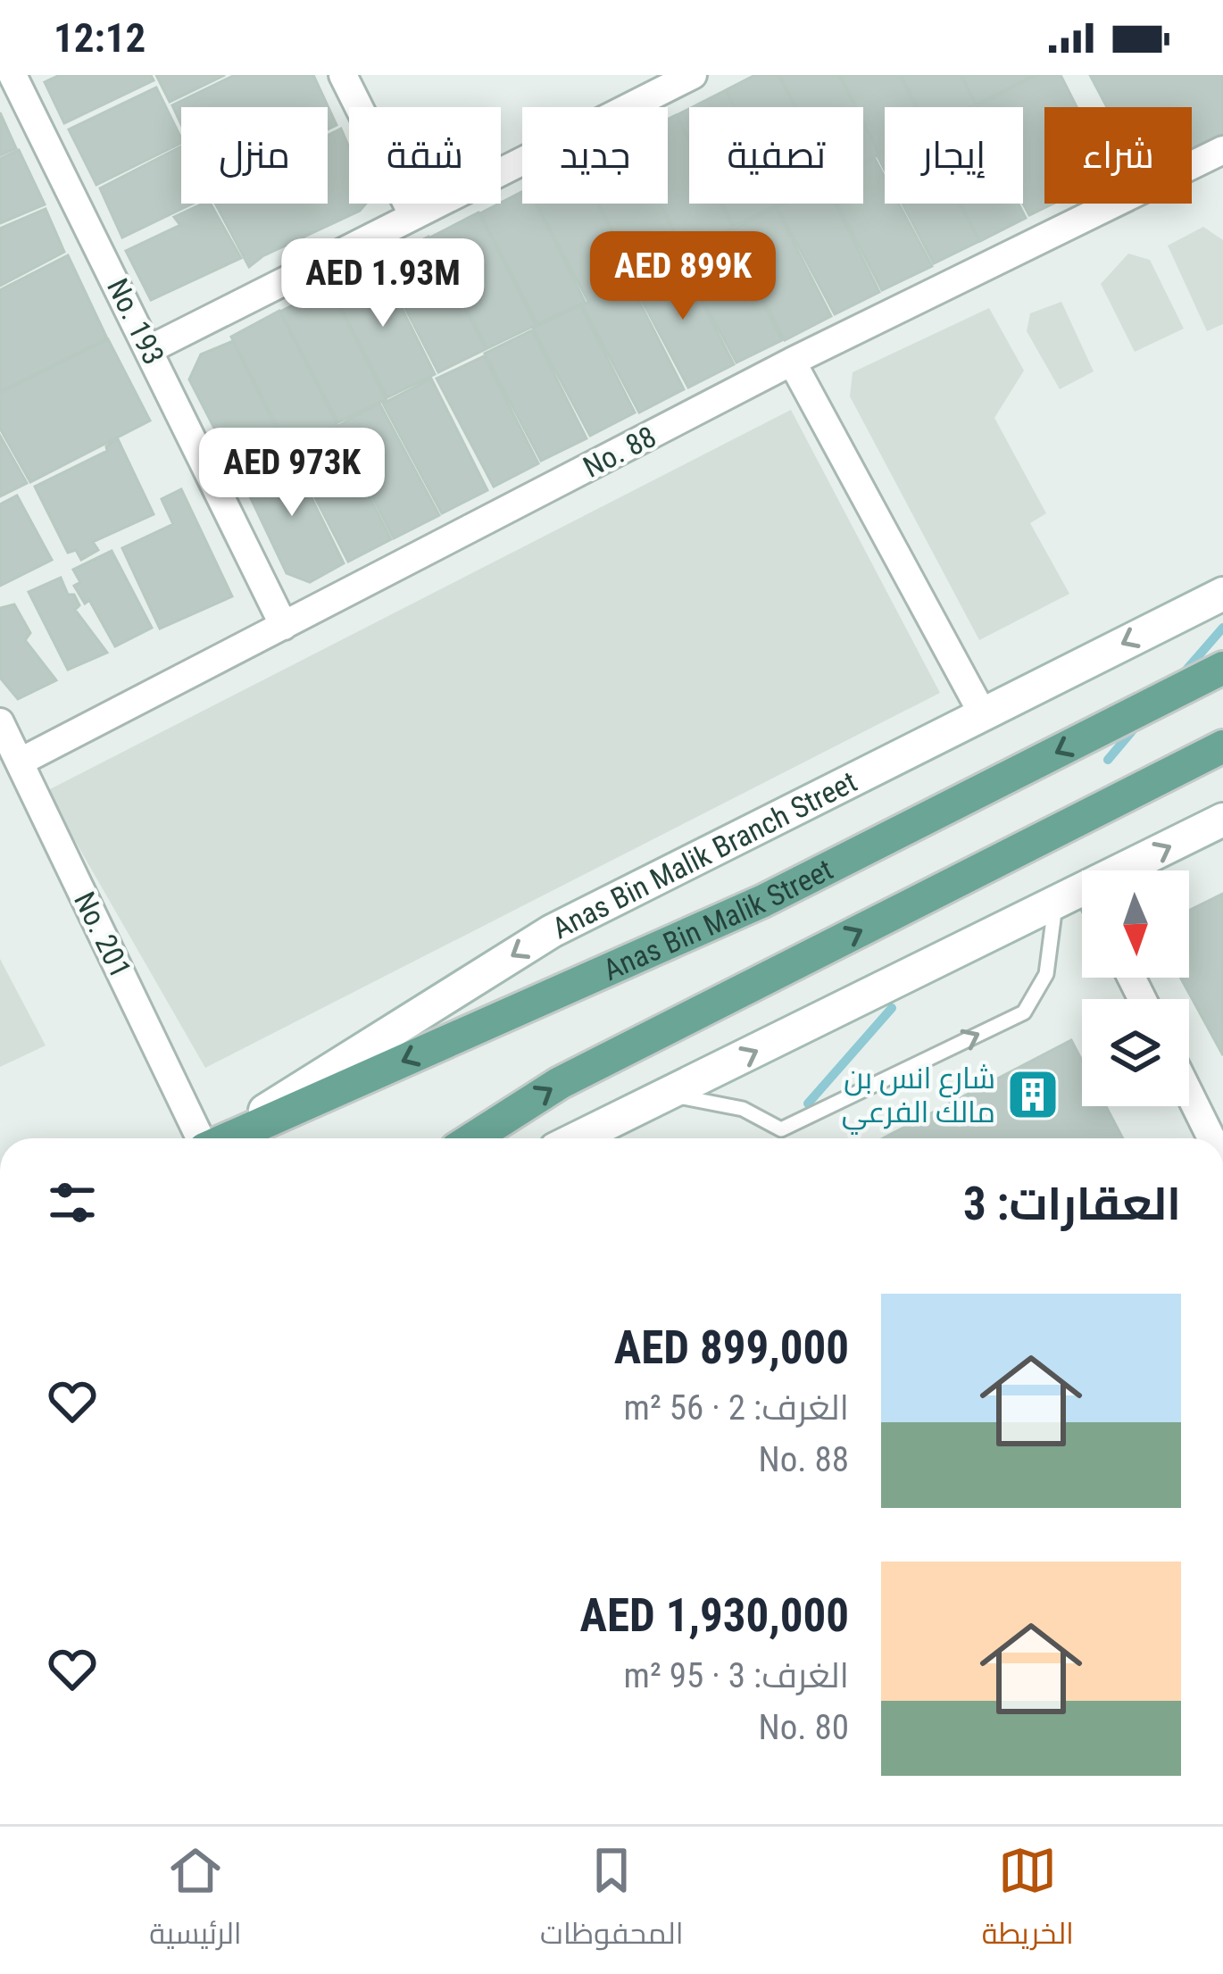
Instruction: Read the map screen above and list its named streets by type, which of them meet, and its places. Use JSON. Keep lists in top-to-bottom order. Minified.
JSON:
{"streets":{"main road":["Anas Bin Malik Street"],"street":["No. 193","No. 88","Anas Bin Malik Branch Street","No. 201"]},"crossings":[["No. 193","No. 88"],["No. 88","No. 201"]],"places":{"building":["شارع انس بن مالك الفرعي"]},"north":"bottom","page":{"status":"12:12","chip":["شراء","إيجار","تصفية","جديد","شقة","منزل"],"price":["AED 899K","AED 1.93M","AED 973K"],"heading":"العقارات: 3","list":[{"name":"AED 899,000","note":"الغرف: 2 · 56 m² · No. 88"},{"name":"AED 1,930,000","note":"الغرف: 3 · 95 m² · No. 80"}],"tabs":["الخريطة","المحفوظات","الرئيسية"]}}
